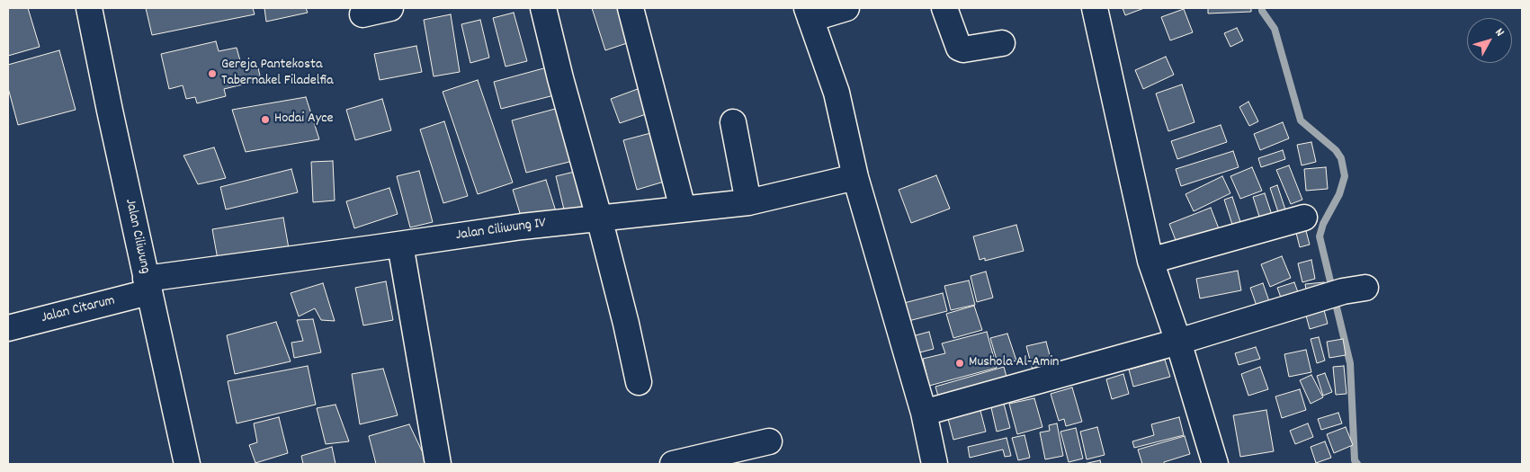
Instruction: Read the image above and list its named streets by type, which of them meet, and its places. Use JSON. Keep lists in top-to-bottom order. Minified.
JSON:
{"streets":{"street":["Jalan Ciliwung IV","Jalan Ciliwung","Jalan Citarum"]},"crossings":[["Jalan Ciliwung IV","Jalan Ciliwung"],["Jalan Ciliwung IV","Jalan Citarum"],["Jalan Ciliwung","Jalan Citarum"]],"places":["Gereja Pantekosta Tabernakel Filadelfia","Hodai Ayce","Mushola Al-Amin"],"north":"top right"}
